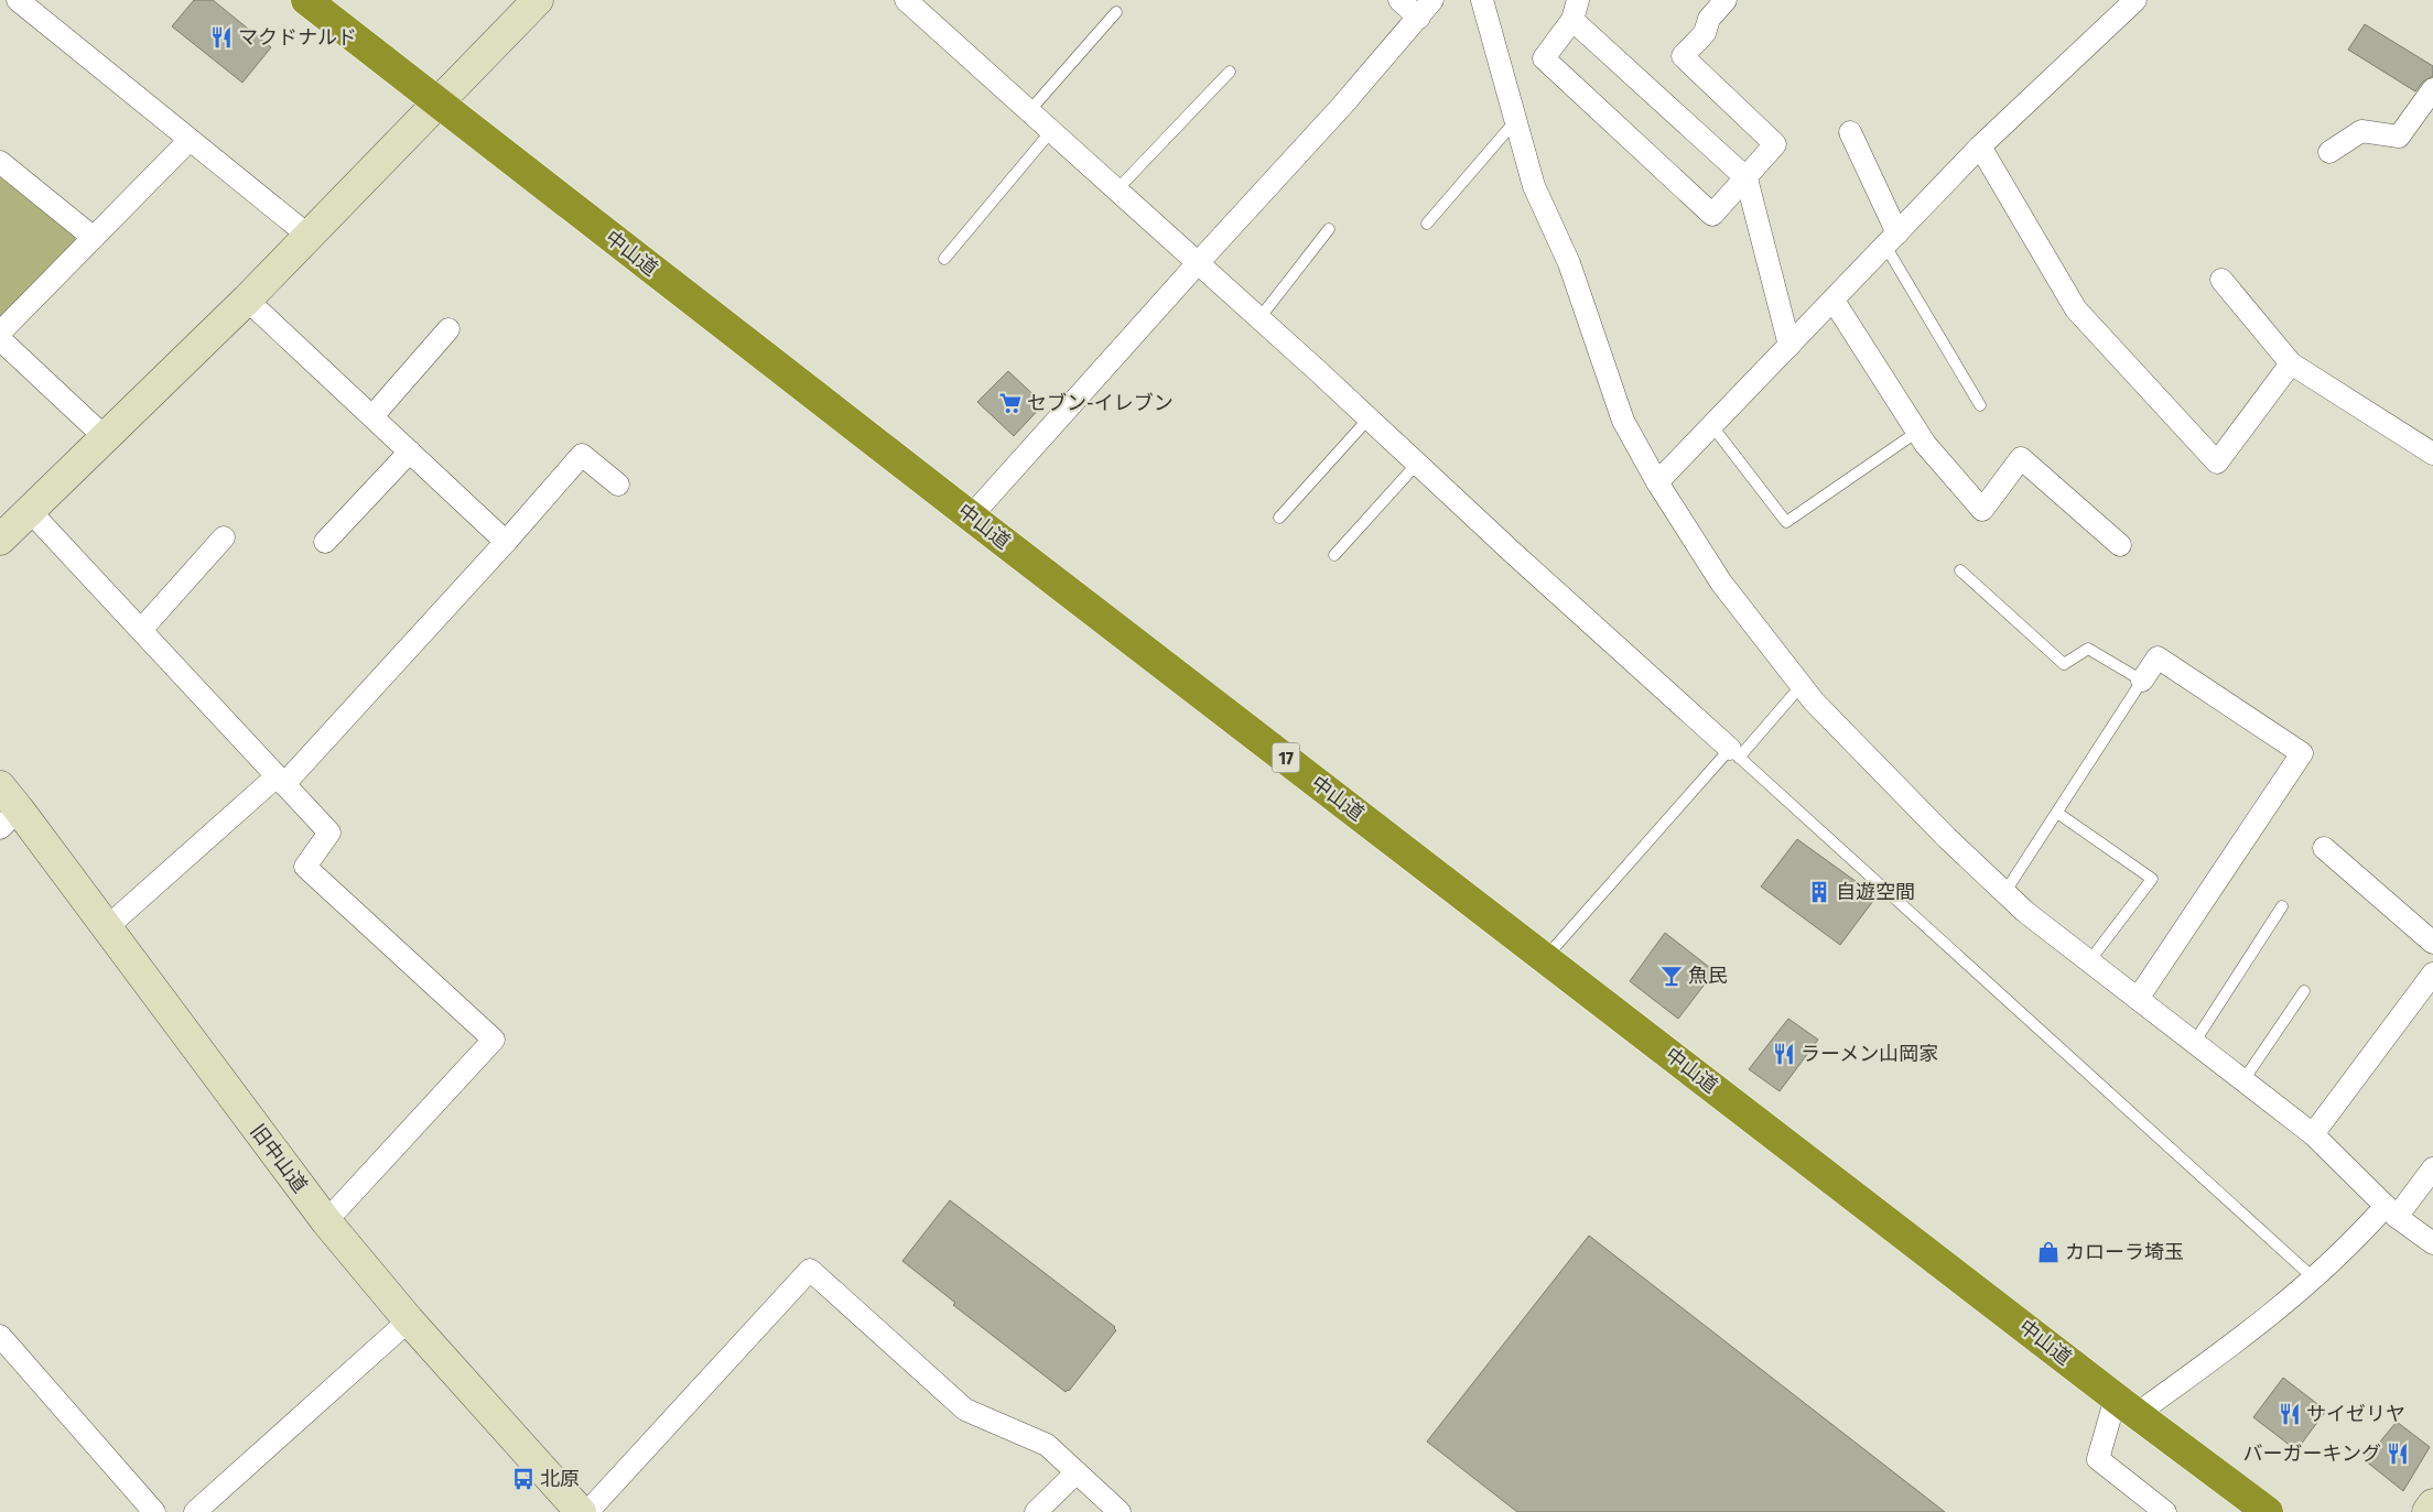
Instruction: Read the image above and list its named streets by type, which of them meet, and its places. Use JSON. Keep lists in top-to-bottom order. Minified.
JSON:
{"streets":{"highway":["中山道","17"],"main road":["旧中山道"]},"places":{"restaurant":["マクドナルド","ラーメン山岡家","サイゼリヤ","バーガーキング"],"supermarket":["セブン-イレブン"],"building":["自遊空間"],"bar":["魚民"],"shop":["カローラ埼玉"],"bus stop":["北原"]}}
